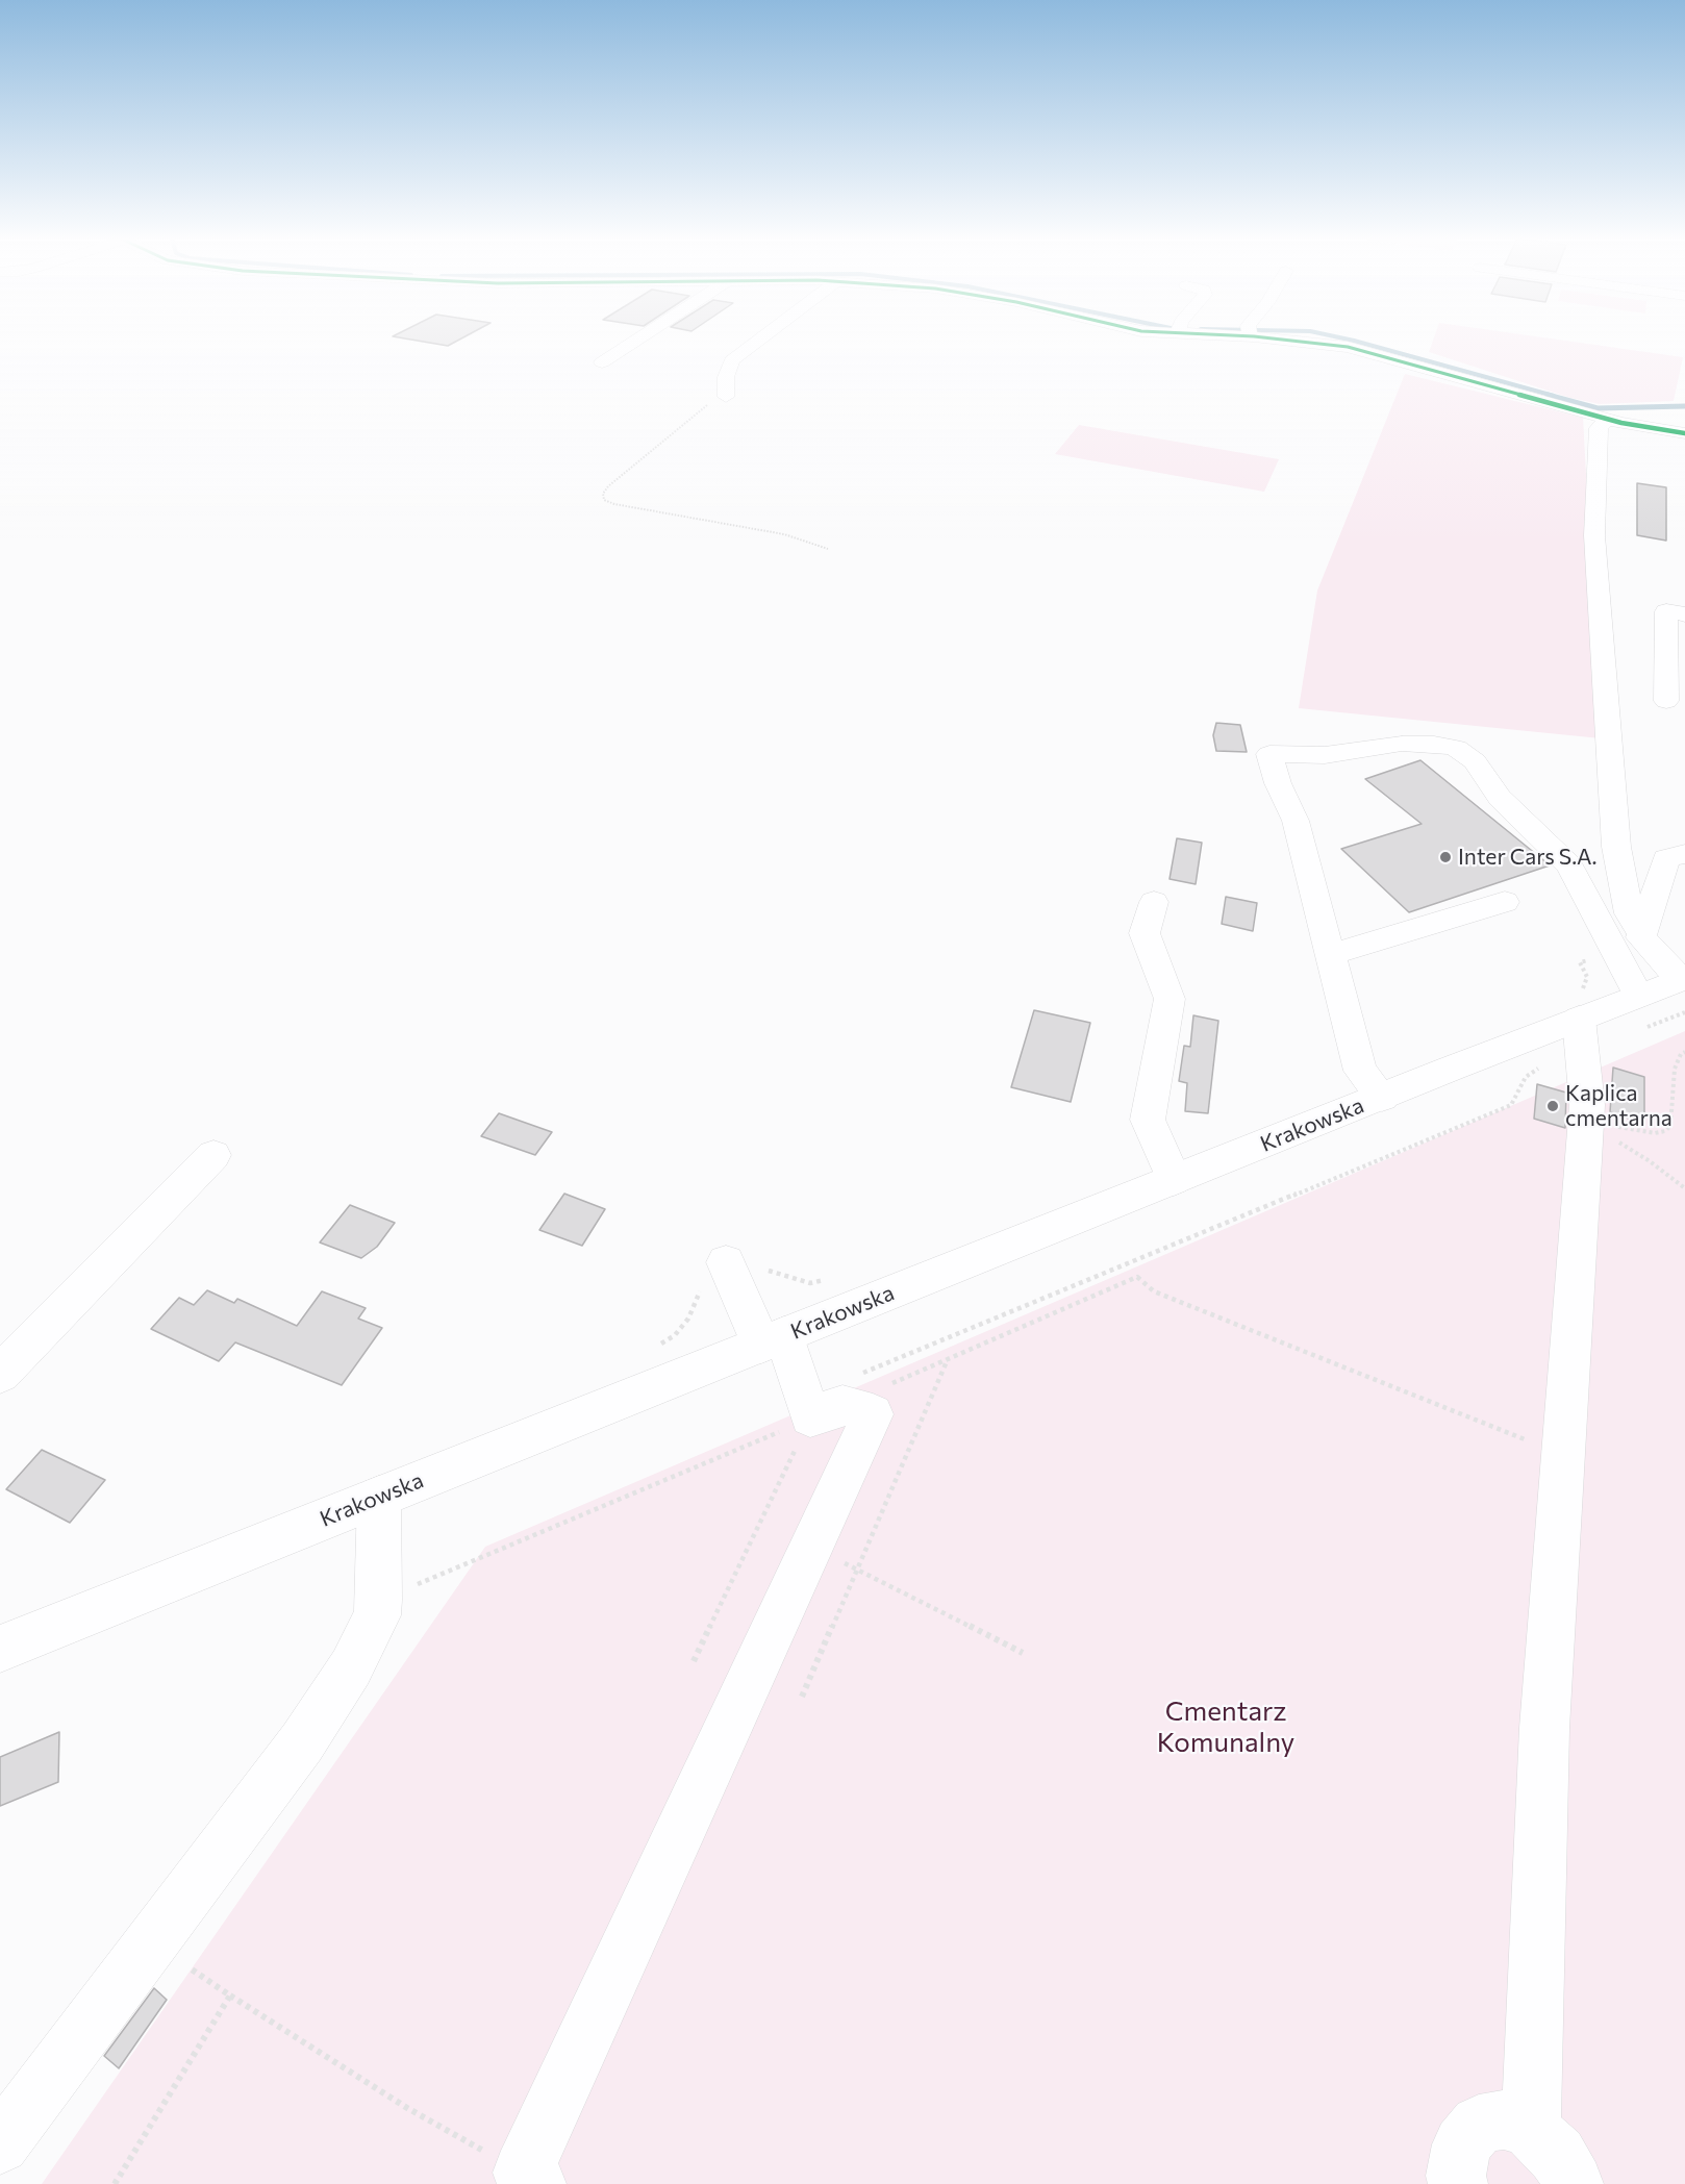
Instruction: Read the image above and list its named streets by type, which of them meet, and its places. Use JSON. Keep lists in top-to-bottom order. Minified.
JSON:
{"streets":{"street":["Krakowska"]},"parks":["Cmentarz Komunalny"],"places":["Inter Cars S.A.","Kaplica cmentarna"]}
